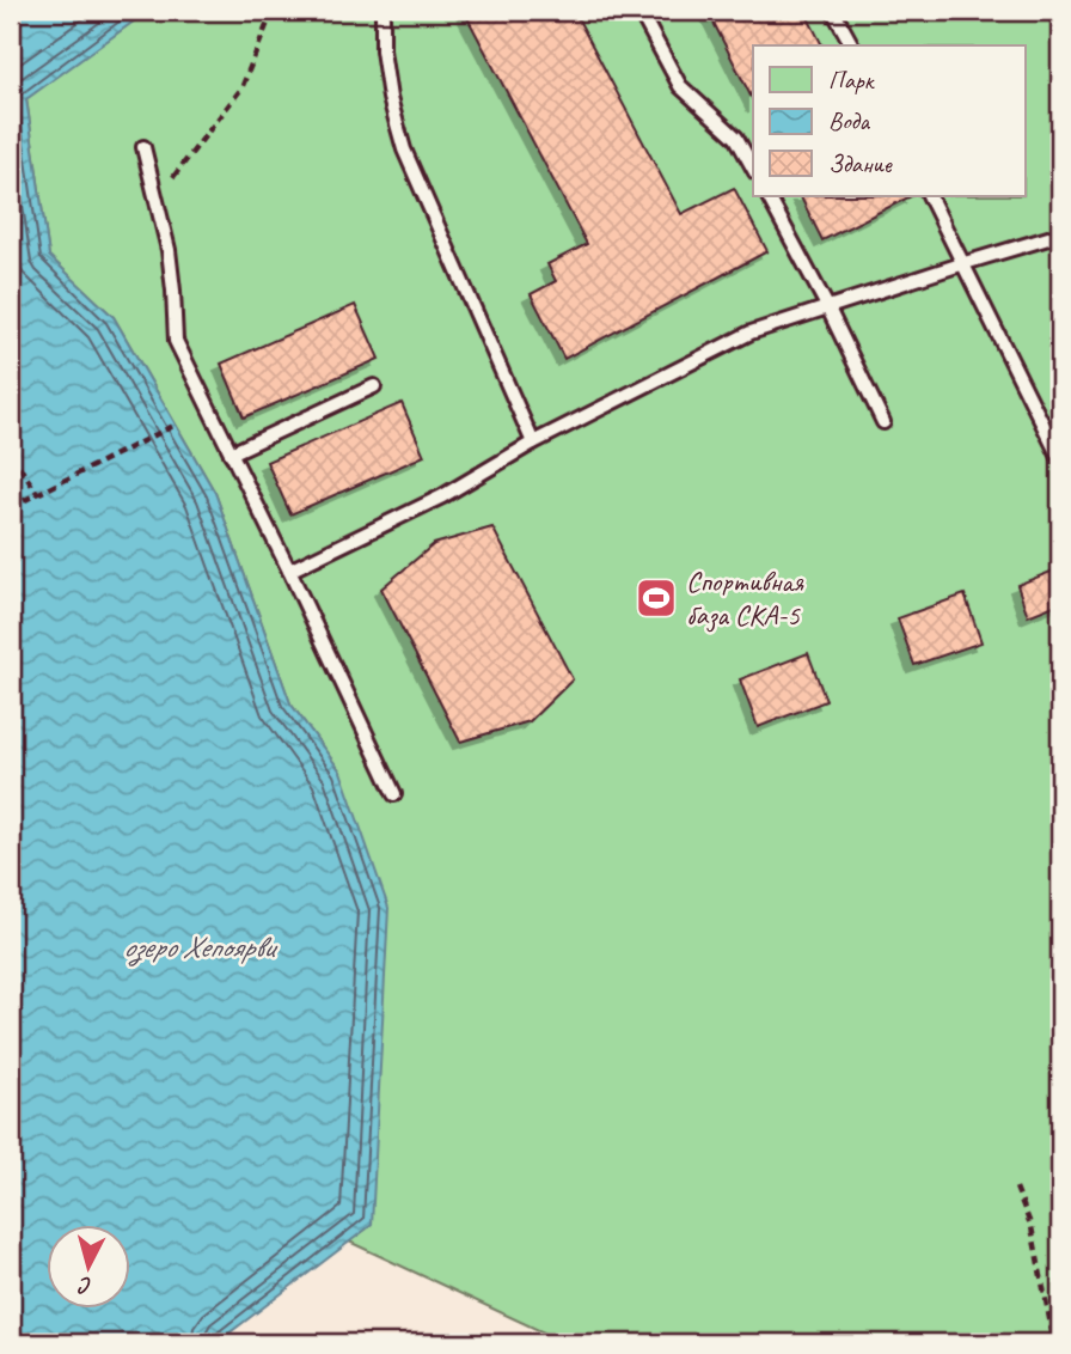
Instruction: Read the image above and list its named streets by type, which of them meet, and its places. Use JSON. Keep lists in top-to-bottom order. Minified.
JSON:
{"water":["озеро Хепоярви"],"places":{"sports":["Спортивная база СКА-5"]},"legend":["Парк","Вода","Здание"],"north":"bottom"}
